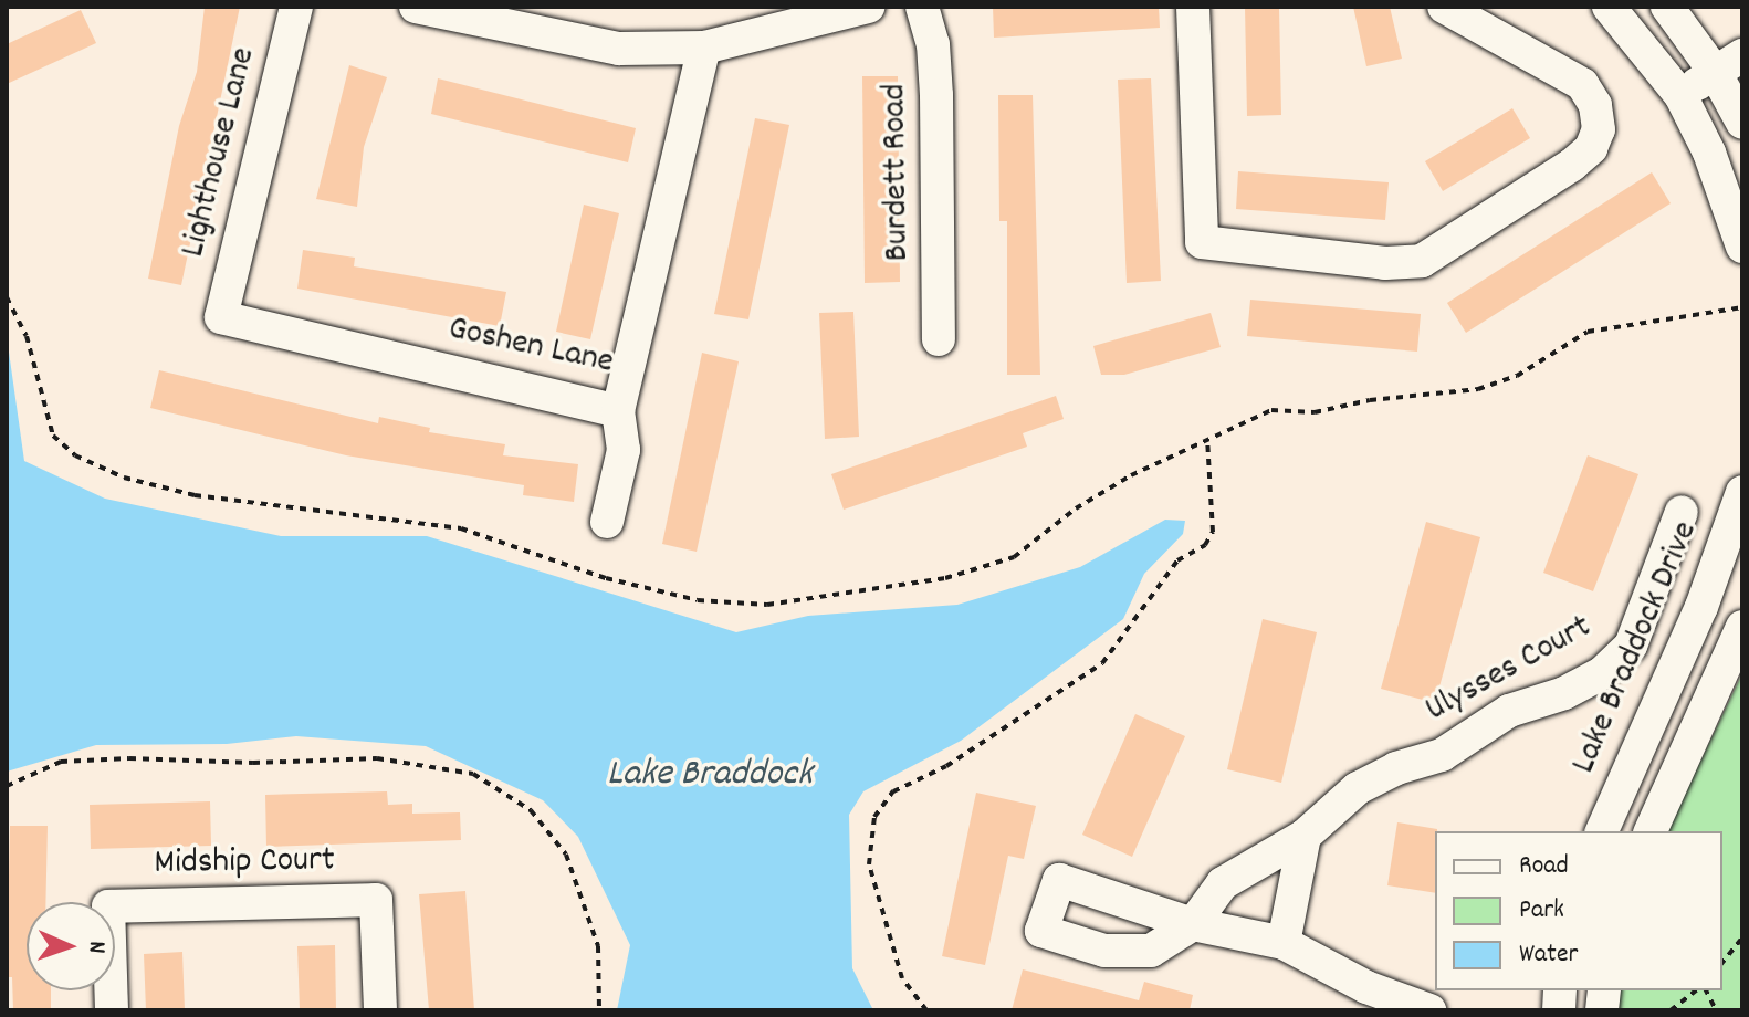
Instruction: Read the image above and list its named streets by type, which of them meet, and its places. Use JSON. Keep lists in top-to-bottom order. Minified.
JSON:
{"streets":{"street":["Lighthouse Lane","Burdett Road","Goshen Lane","Lake Braddock Drive","Ulysses Court","Midship Court"]},"crossings":[["Lighthouse Lane","Goshen Lane"]],"water":["Lake Braddock"],"legend":["Road","Park","Water"],"north":"right"}
